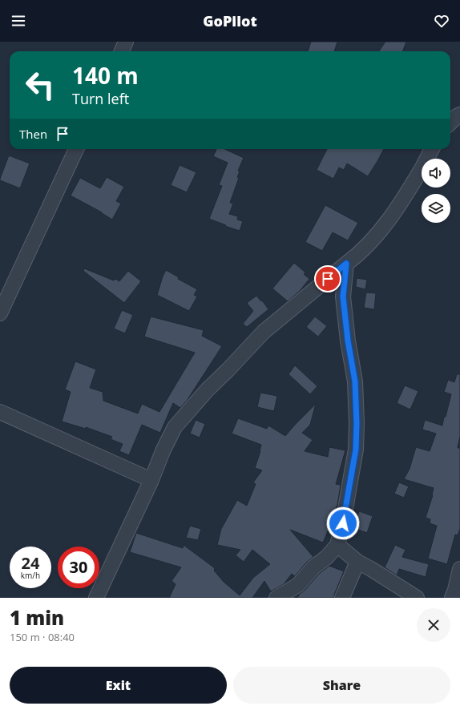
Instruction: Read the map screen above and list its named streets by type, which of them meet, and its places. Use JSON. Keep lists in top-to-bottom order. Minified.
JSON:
{"page":{"header":"GoPilot","turn":["140 m","Turn left"],"then":"Then","speed":"24 km/h","limit":"30","heading":["1 min","150 m · 08:40"],"buttons":["Exit","Share"]}}
